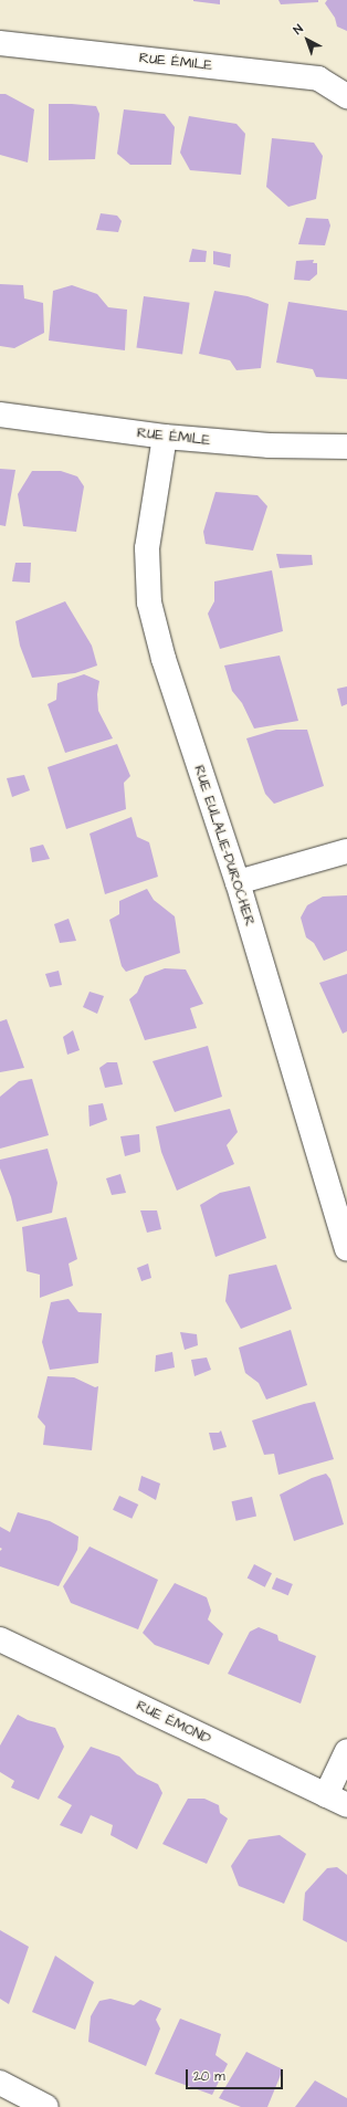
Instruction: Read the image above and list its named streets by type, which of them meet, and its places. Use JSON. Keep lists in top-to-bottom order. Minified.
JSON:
{"streets":{"street":["RUE ÉMILE","RUE EULALIE-DUROCHER","RUE ÉMOND"]},"crossings":[["RUE ÉMILE","RUE EULALIE-DUROCHER"]],"scale_bar":"20 m","north":"top left"}
